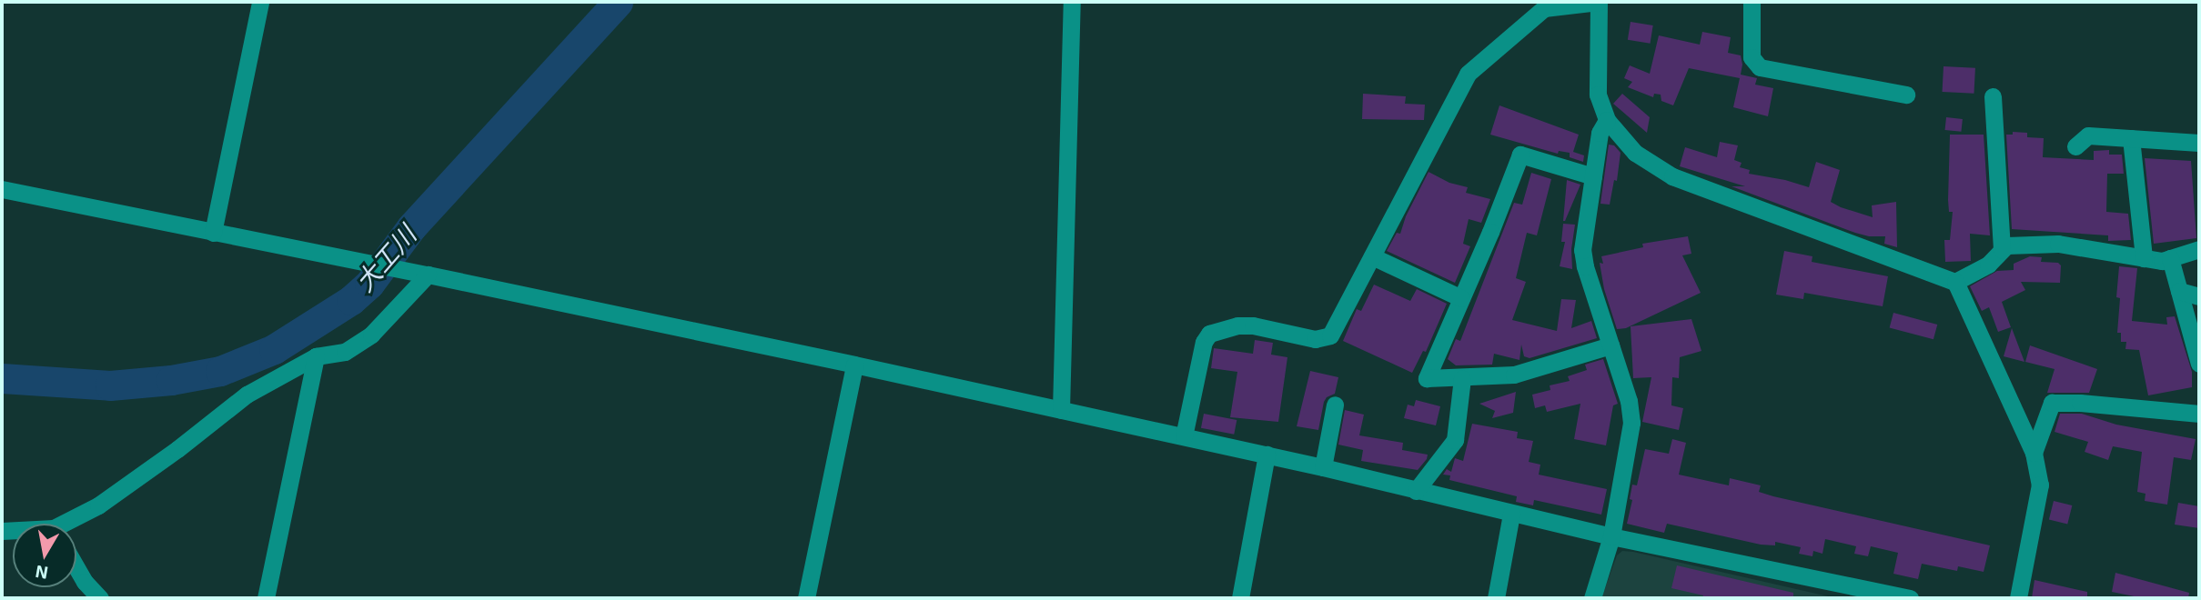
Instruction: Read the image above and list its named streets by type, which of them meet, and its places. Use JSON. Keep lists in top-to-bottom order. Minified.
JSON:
{"water":["大工川"],"north":"bottom"}
